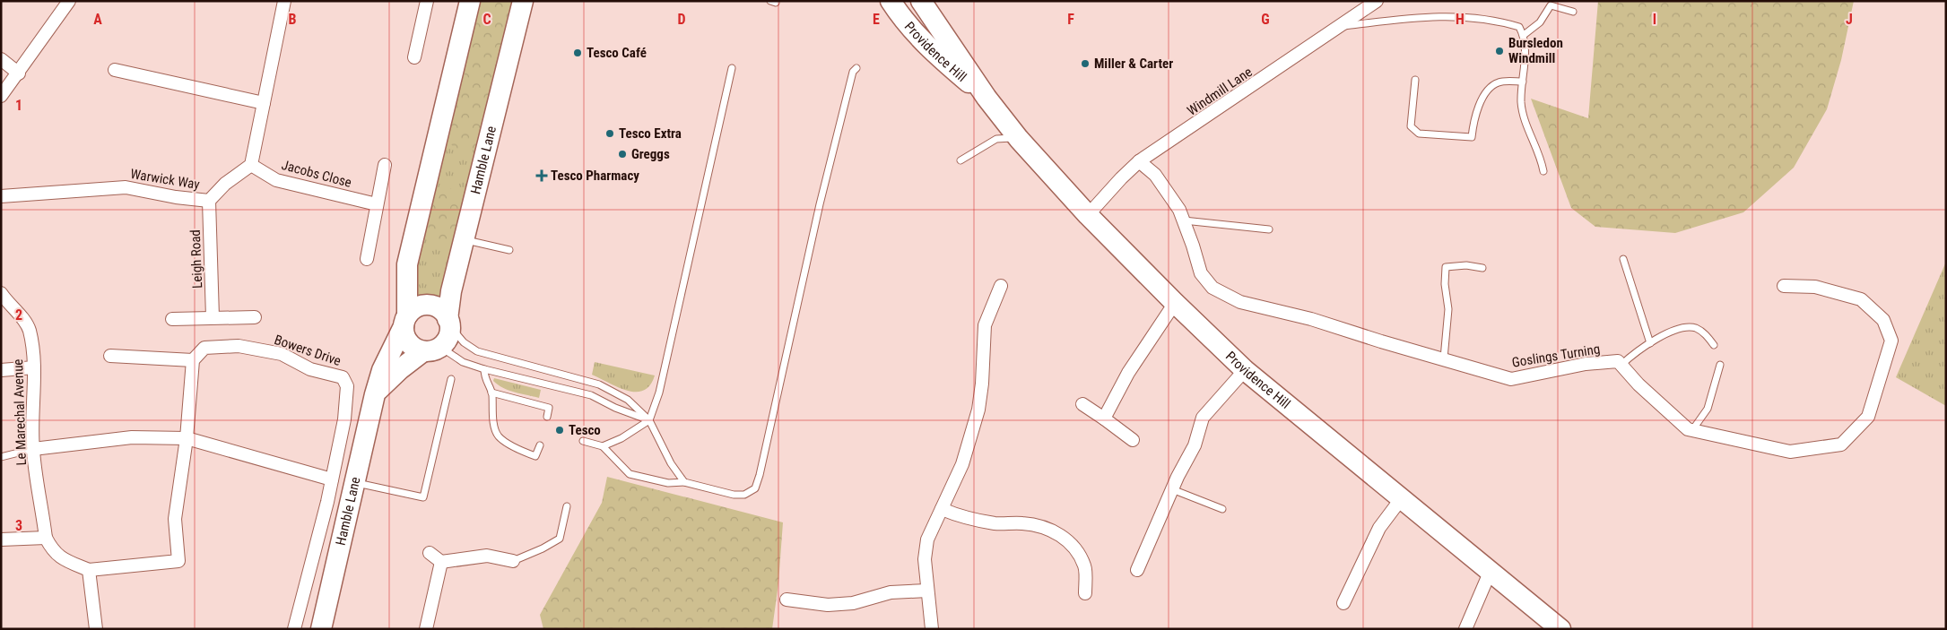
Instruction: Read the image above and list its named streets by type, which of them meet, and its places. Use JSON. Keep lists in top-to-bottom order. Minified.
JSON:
{"streets":{"main road":["Providence Hill","Hamble Lane"],"street":["Windmill Lane","Jacobs Close","Warwick Way","Leigh Road","Bowers Drive","Goslings Turning","Le Marechal Avenue"]},"crossings":[["Providence Hill","Windmill Lane"],["Windmill Lane","Goslings Turning"],["Jacobs Close","Warwick Way"],["Warwick Way","Leigh Road"]],"places":{"other":["Bursledon Windmill","Tesco Café","Miller & Carter","Tesco Extra","Greggs","Tesco"],"health":["Tesco Pharmacy"]},"grid":{"columns":["A","B","C","D","E","F","G","H","I","J"],"rows":["1","2","3"]}}
